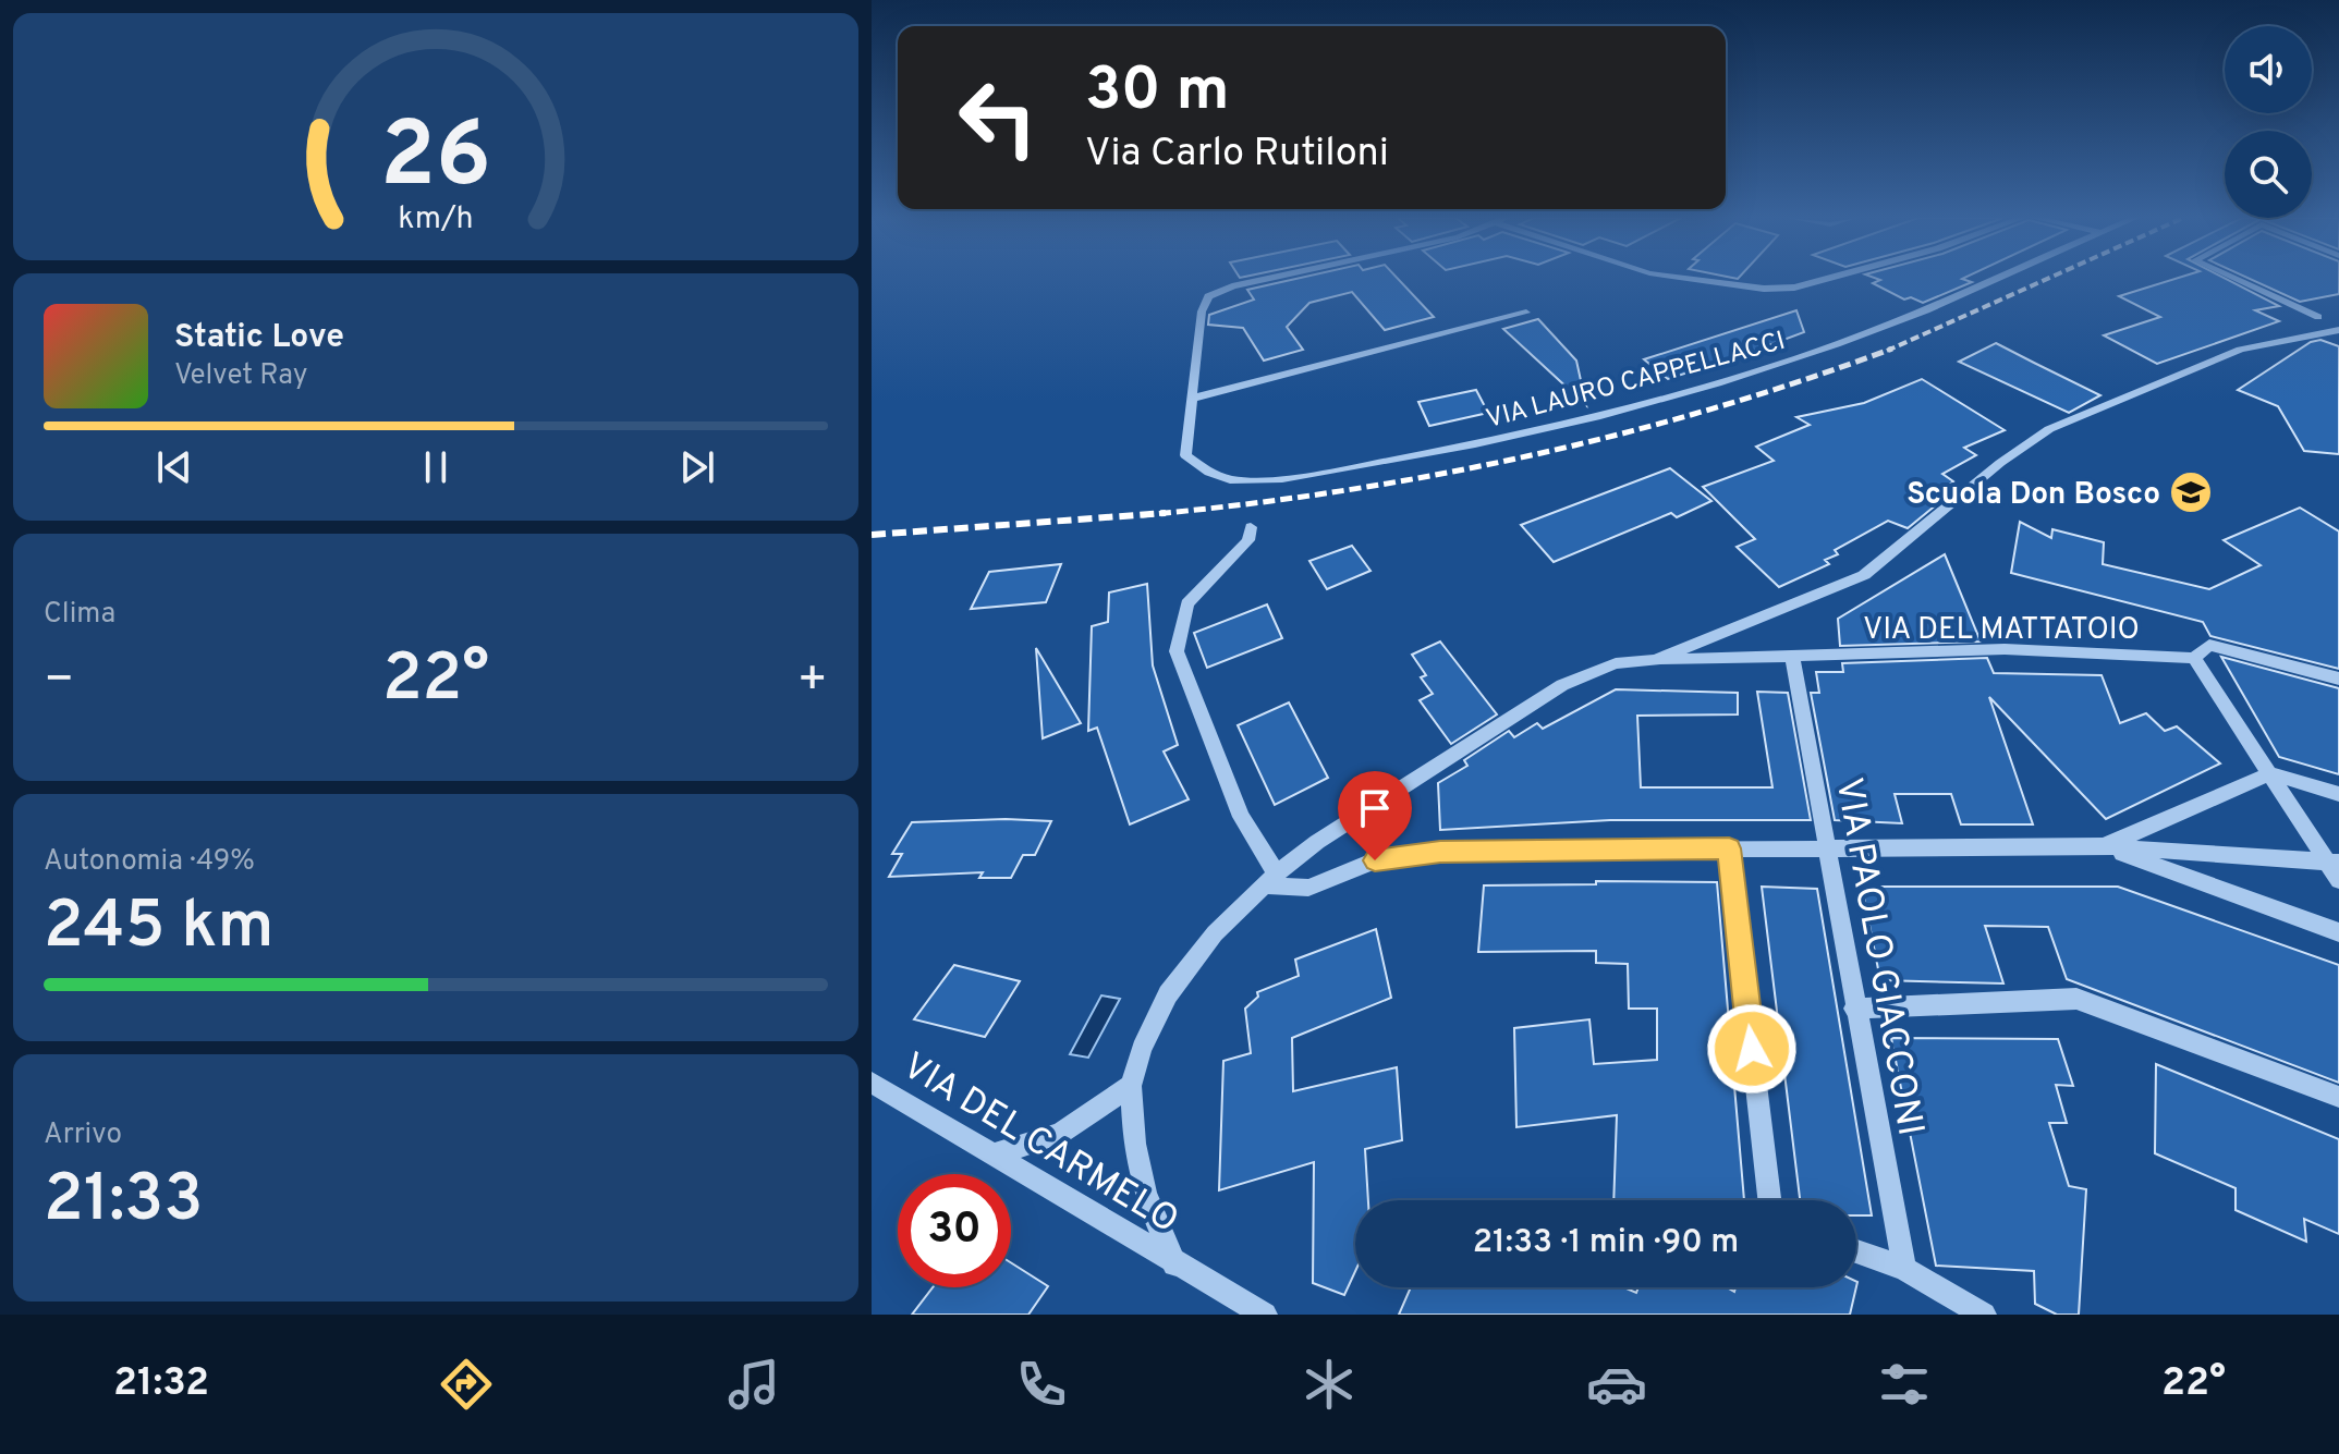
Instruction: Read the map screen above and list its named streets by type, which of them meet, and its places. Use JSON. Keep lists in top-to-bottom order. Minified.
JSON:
{"streets":{"street":["VIA LAURO CAPPELLACCI","VIA DEL MATTATOIO","VIA PAOLO GIACCONI","VIA DEL CARMELO"]},"crossings":[["VIA DEL MATTATOIO","VIA PAOLO GIACCONI"]],"places":{"school or university":["Scuola Don Bosco"]},"page":{"turn":["30 m","Via Carlo Rutiloni"],"song":["Static Love","Velvet Ray"],"tile":["Clima",["Autonomia · 49%","245 km"],["Arrivo","21:33"]],"heat":["−","22°","+"],"limit":"30","trip":"21:33 · 1 min · 90 m","tabs":["21:32","22°"],"gauge":["26","km/h"]}}
